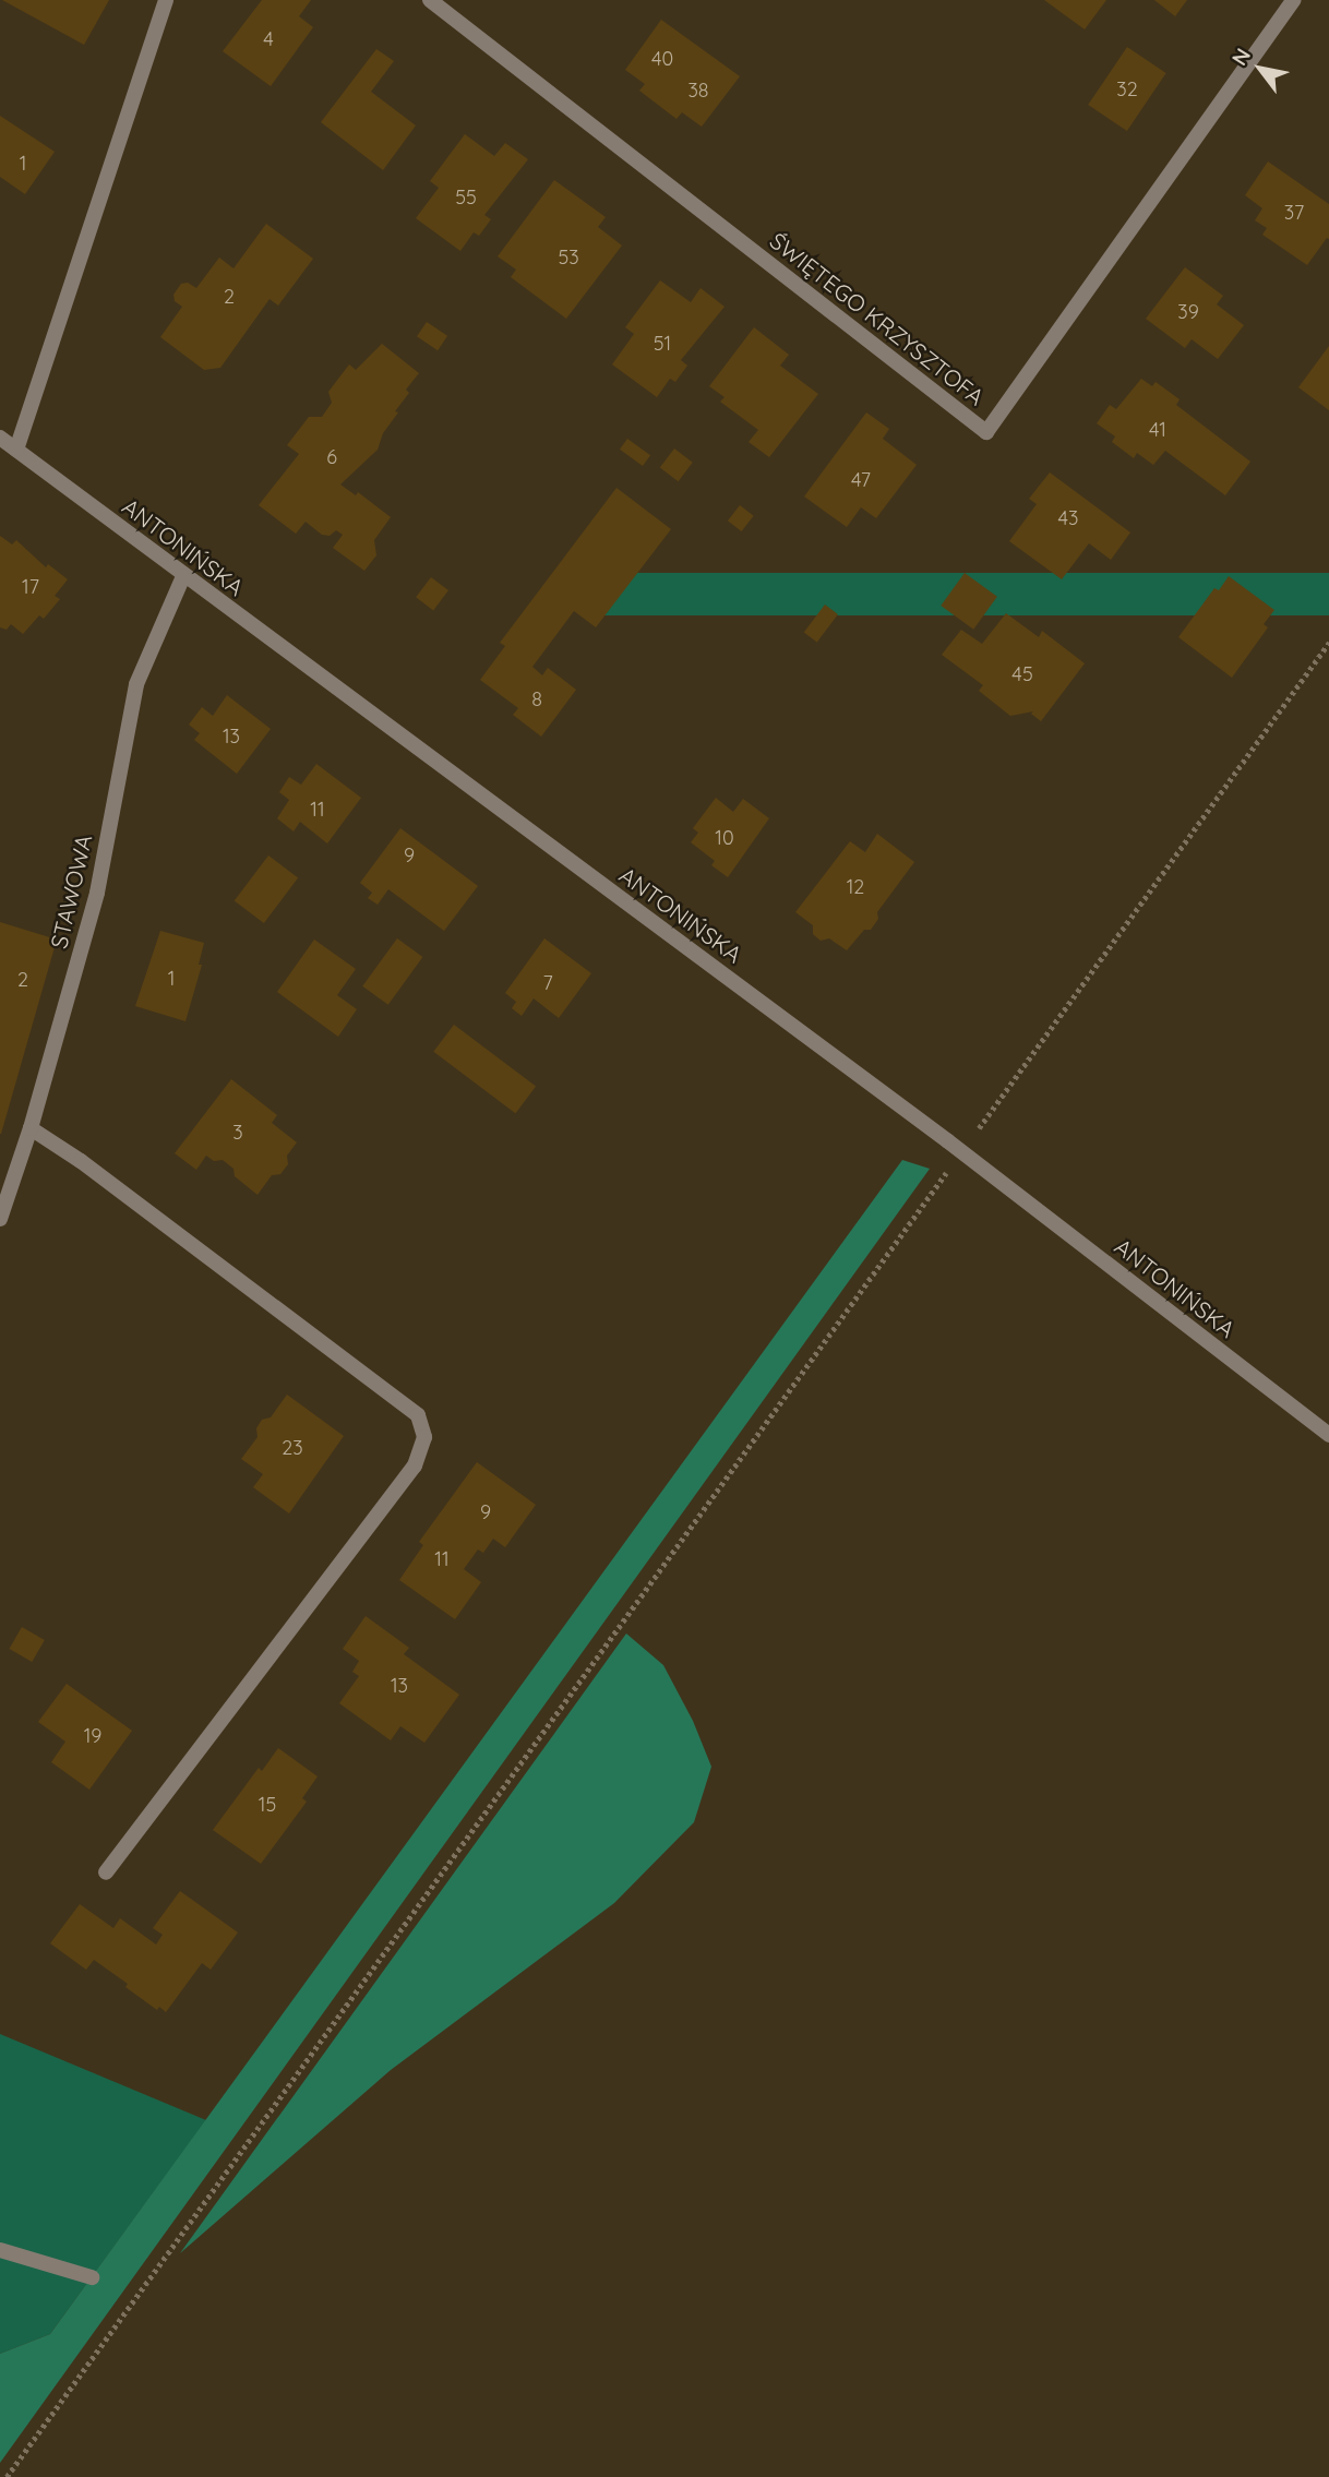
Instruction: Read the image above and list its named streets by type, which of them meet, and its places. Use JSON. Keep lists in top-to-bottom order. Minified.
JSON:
{"streets":{"street":["ŚWIĘTEGO KRZYSZTOFA","ANTONIŃSKA","STAWOWA"]},"crossings":[["ANTONIŃSKA","STAWOWA"]],"house_numbers":["4","40","32","38","1","55","37","53","2","39","51","41","6","47","43","17","45","8","13","11","10","9","12","1","2","7","3","23","9","11","13","19","15"],"north":"top left"}
